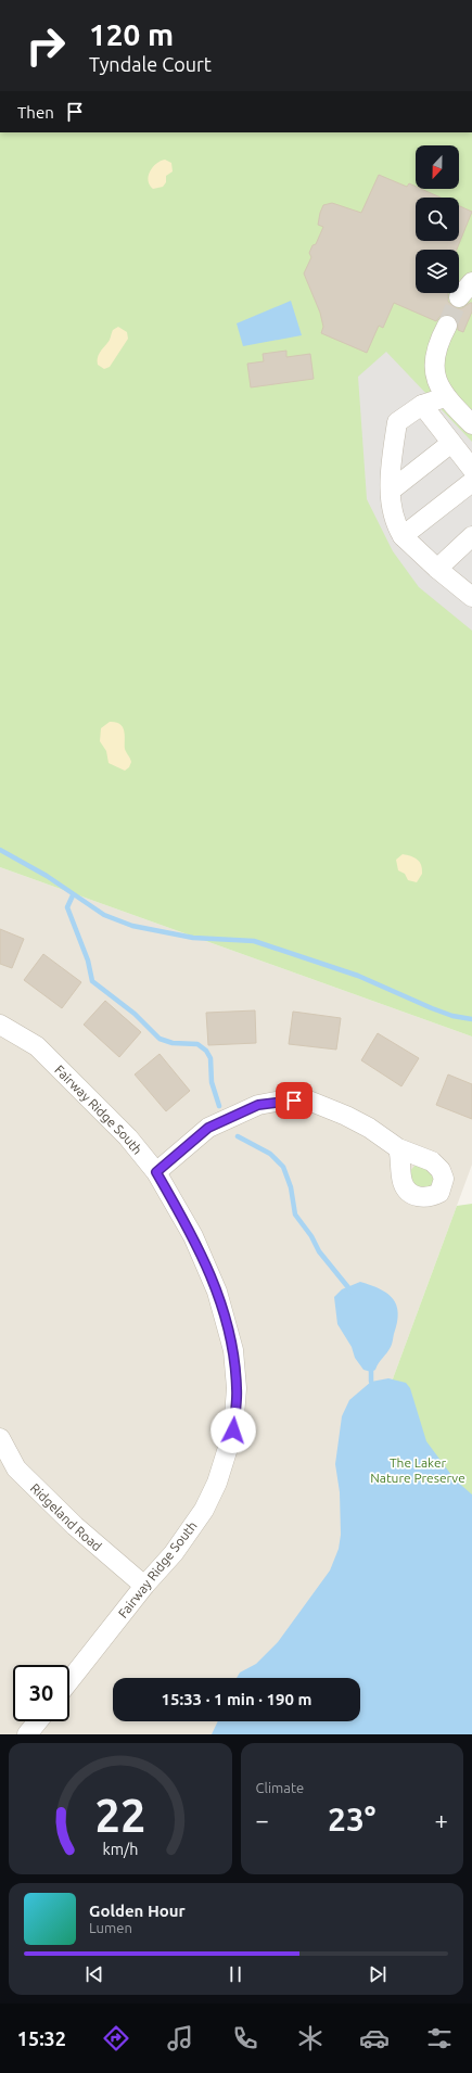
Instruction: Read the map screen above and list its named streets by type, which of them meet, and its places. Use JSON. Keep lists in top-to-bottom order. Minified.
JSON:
{"streets":{"street":["Fairway Ridge South","Ridgeland Road"]},"crossings":[["Fairway Ridge South","Ridgeland Road"]],"parks":["The Laker Nature Preserve"],"north":"bottom","page":{"turn":["120 m","Tyndale Court"],"then":"Then","limit":"30","trip":"15:33 · 1 min · 190 m","tile":"Climate","heat":["−","23°","+"],"song":["Golden Hour","Lumen"],"tabs":"15:32","gauge":["22","km/h"]}}
